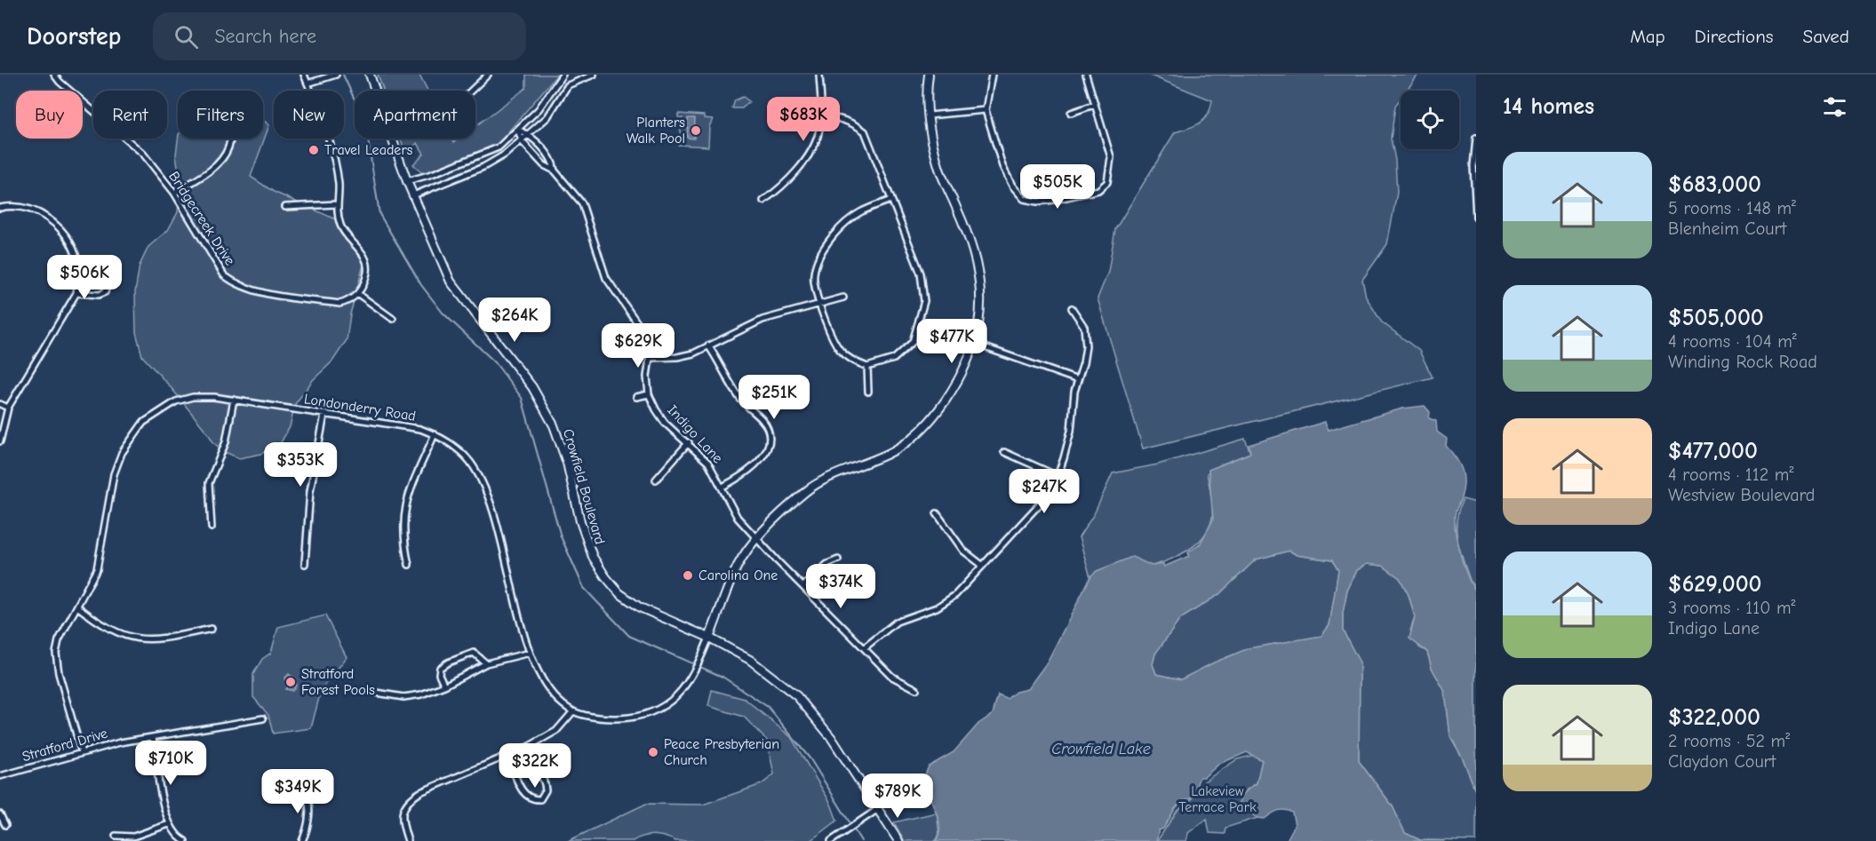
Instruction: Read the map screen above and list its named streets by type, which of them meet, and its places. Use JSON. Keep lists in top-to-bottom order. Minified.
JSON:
{"streets":{"main road":["Crowfield Boulevard"],"street":["Bridgecreek Drive","Londonderry Road","Indigo Lane","Stratford Drive"]},"crossings":[["Londonderry Road","Crowfield Boulevard"],["Londonderry Road","Stratford Drive"]],"water":["Crowfield Lake"],"parks":["Lakeview Terrace Park"],"places":["Planters Walk Pool","Travel Leaders","Carolina One","Stratford Forest Pools","Peace Presbyterian Church"],"page":{"header":"Doorstep","search":"Search here","nav":["Map","Directions","Saved"],"heading":"14 homes","chip":["Buy","Rent","Filters","New","Apartment"],"price":["$683K","$505K","$506K","$264K","$477K","$629K","$251K","$353K","$247K","$374K","$710K","$322K","$349K","$789K"],"list":[{"name":"$683,000","note":"5 rooms · 148 m² · Blenheim Court"},{"name":"$505,000","note":"4 rooms · 104 m² · Winding Rock Road"},{"name":"$477,000","note":"4 rooms · 112 m² · Westview Boulevard"},{"name":"$629,000","note":"3 rooms · 110 m² · Indigo Lane"},{"name":"$322,000","note":"2 rooms · 52 m² · Claydon Court"}]}}
